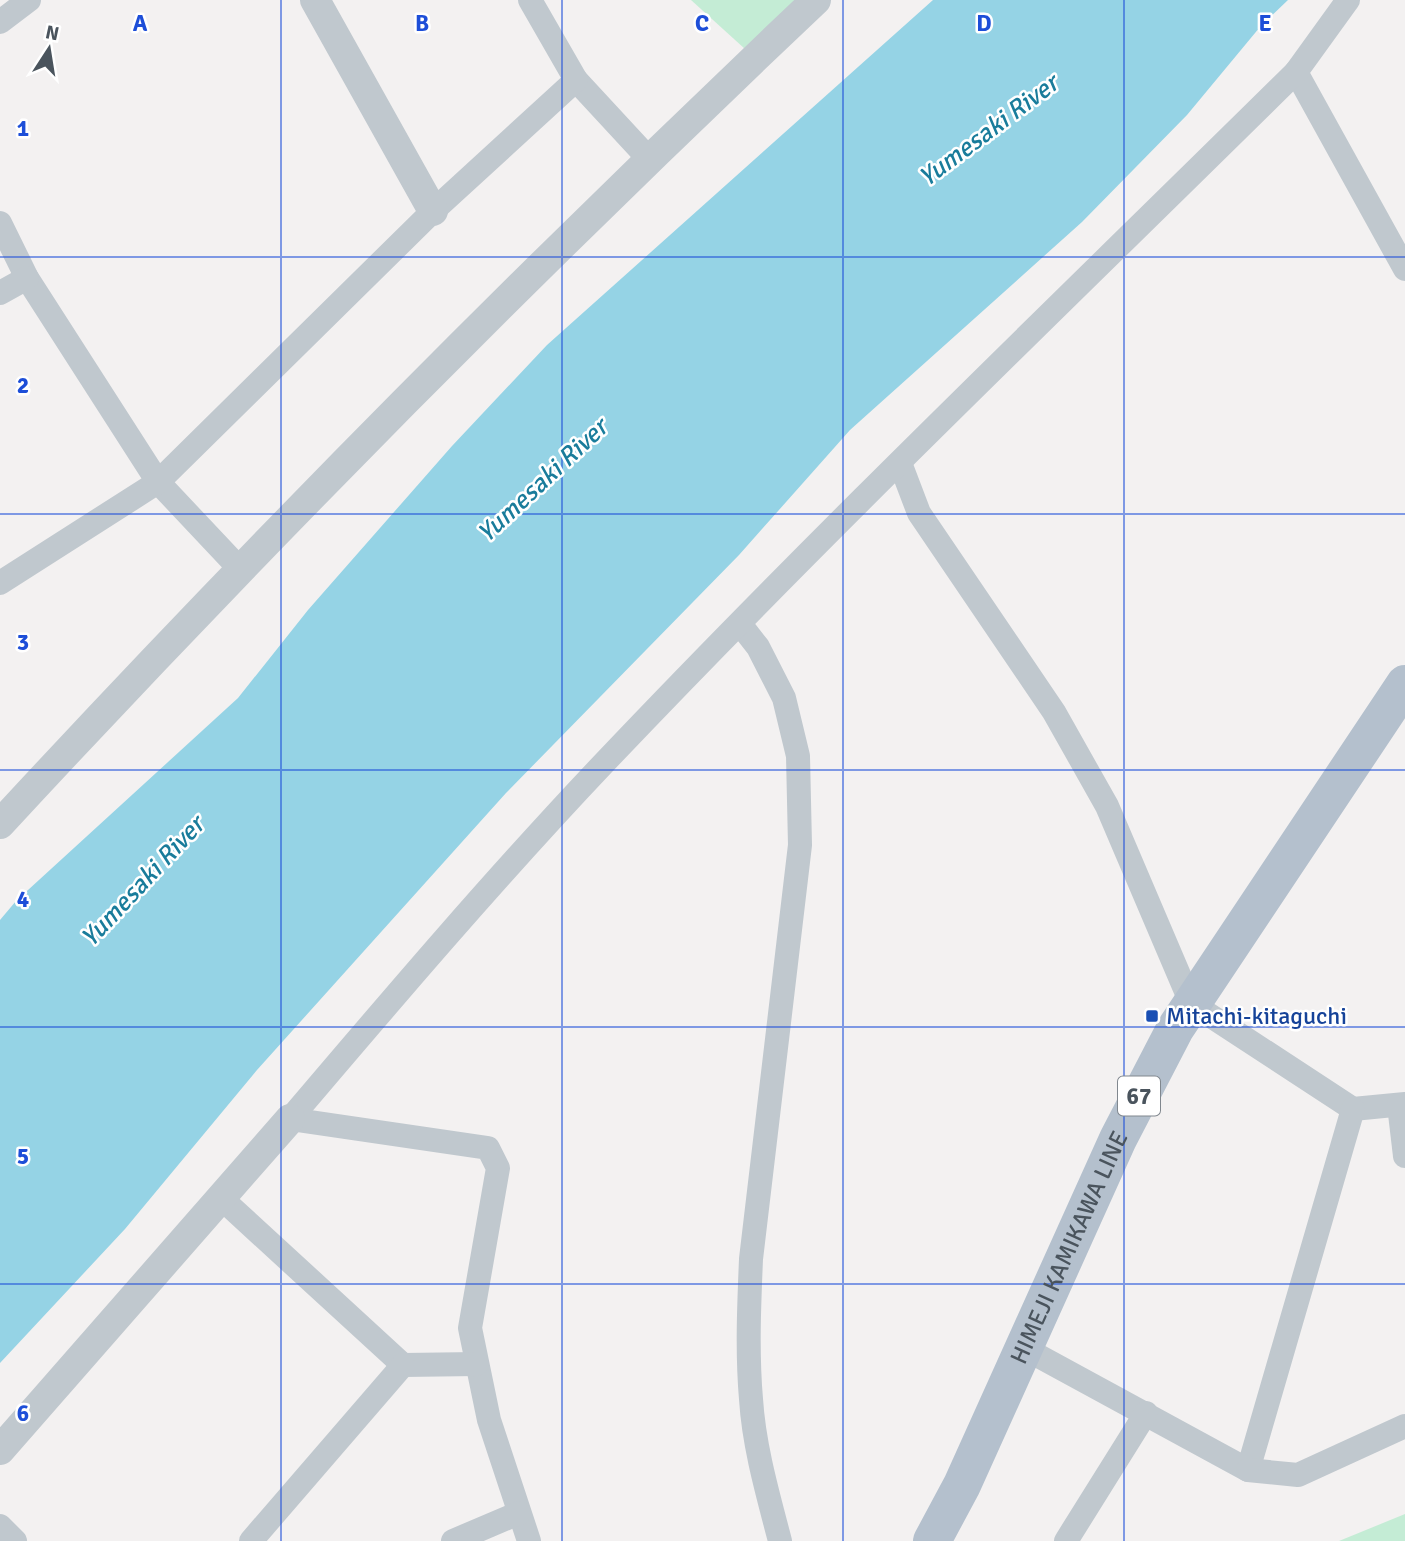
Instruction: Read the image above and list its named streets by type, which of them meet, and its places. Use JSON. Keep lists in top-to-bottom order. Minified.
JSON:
{"streets":{"main road":["67","HIMEJI KAMIKAWA LINE"]},"water":["Yumesaki River"],"places":{"transit":["Mitachi-kitaguchi"]},"north":"top","grid":{"columns":["A","B","C","D","E"],"rows":["1","2","3","4","5","6"]}}
